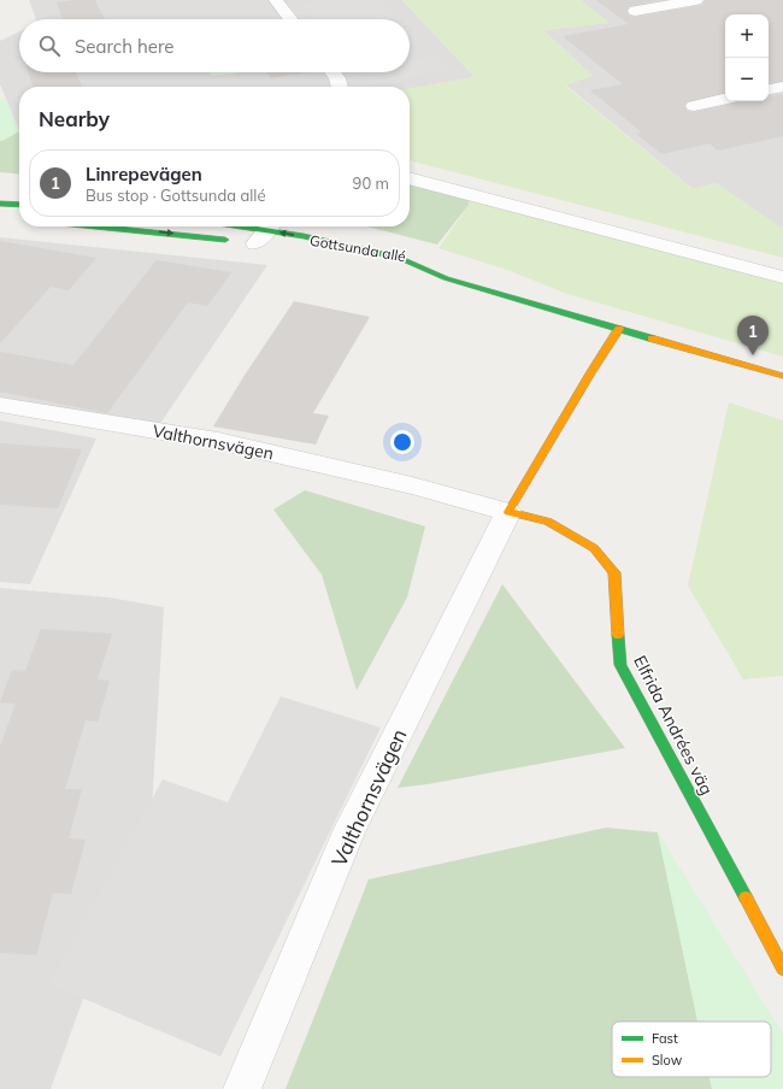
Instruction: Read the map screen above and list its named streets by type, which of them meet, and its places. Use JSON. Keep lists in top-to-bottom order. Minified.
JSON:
{"streets":{"street":["Gottsunda allé","Valthornsvägen","Elfrida Andrées väg"]},"crossings":[["Gottsunda allé","Valthornsvägen"],["Valthornsvägen","Elfrida Andrées väg"]],"legend":["Fast","Slow"],"page":{"map_buttons":["+","−"],"search":"Search here","heading":"Nearby","list":[{"mark":"1","name":"Linrepevägen","note":"Bus stop · Gottsunda allé","value":"90 m"}],"pins":"1"}}
